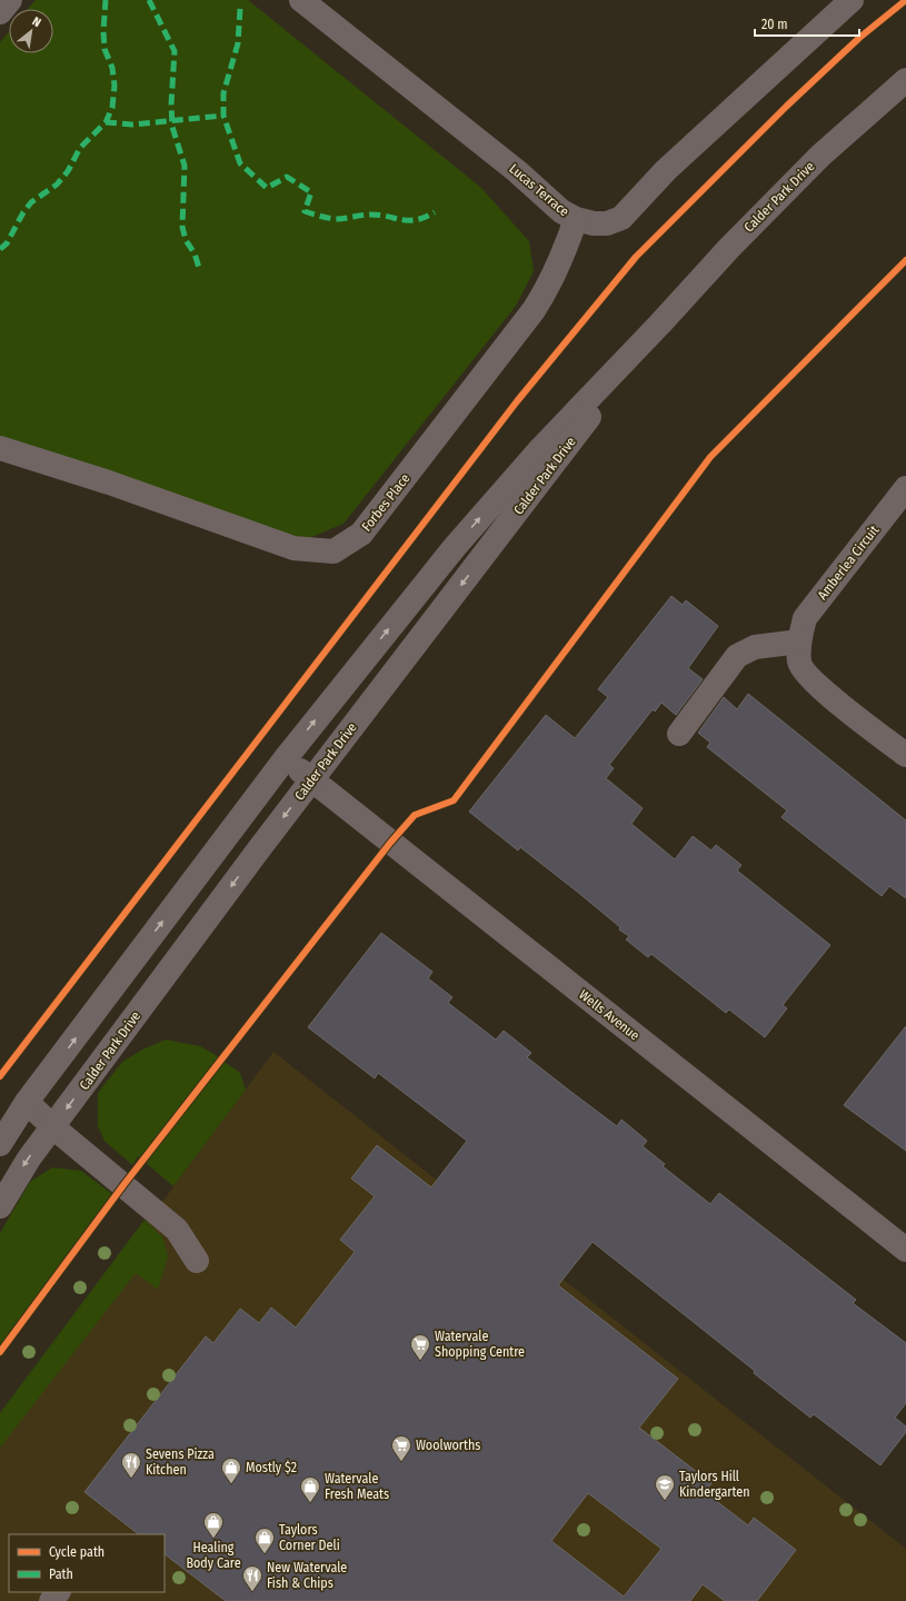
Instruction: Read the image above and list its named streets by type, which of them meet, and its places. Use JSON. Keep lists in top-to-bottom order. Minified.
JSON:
{"streets":{"street":["Lucas Terrace","Calder Park Drive","Forbes Place","Amberlea Circuit","Wells Avenue"]},"crossings":[["Lucas Terrace","Forbes Place"],["Calder Park Drive","Wells Avenue"]],"places":{"supermarket":["Watervale Shopping Centre","Woolworths"],"restaurant":["Sevens Pizza Kitchen","New Watervale Fish & Chips"],"shop":["Mostly $2","Watervale Fresh Meats","Healing Body Care","Taylors Corner Deli"],"school or university":["Taylors Hill Kindergarten"]},"legend":["Cycle path","Path"],"scale_bar":"20 m","north":"top right"}
